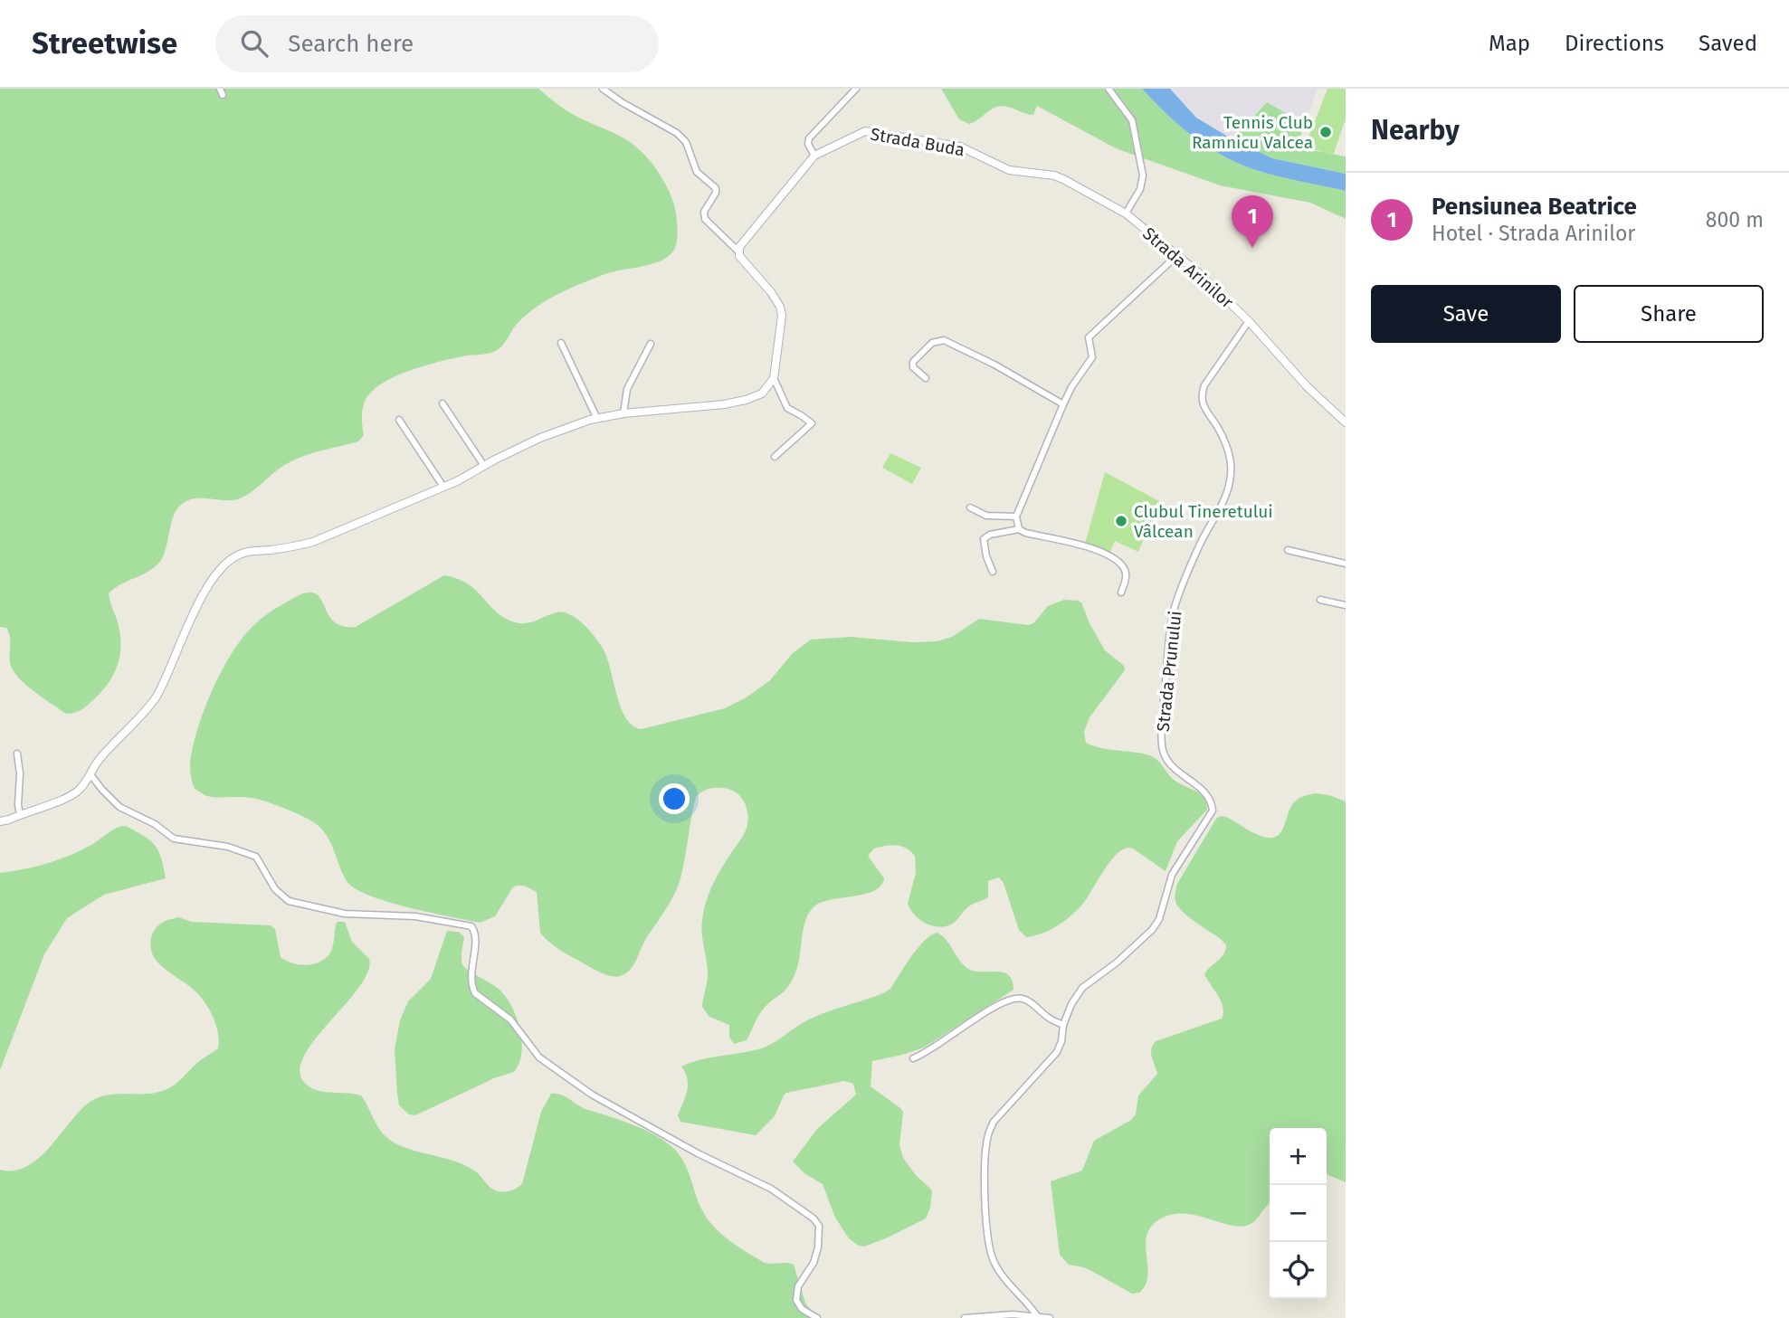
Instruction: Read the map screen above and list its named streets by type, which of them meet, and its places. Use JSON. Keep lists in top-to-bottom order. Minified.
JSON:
{"streets":{"street":["Strada Buda","Strada Arinilor","Strada Prunului"]},"crossings":[["Strada Buda","Strada Arinilor"],["Strada Arinilor","Strada Prunului"]],"places":["Tennis Club Ramnicu Valcea","Clubul Tineretului Vâlcean"],"page":{"header":"Streetwise","search":"Search here","nav":["Map","Directions","Saved"],"heading":"Nearby","list":[{"mark":"1","name":"Pensiunea Beatrice","note":"Hotel · Strada Arinilor","value":"800 m"}],"pins":"1","buttons":["Save","Share"],"map_buttons":["+","−"]}}
